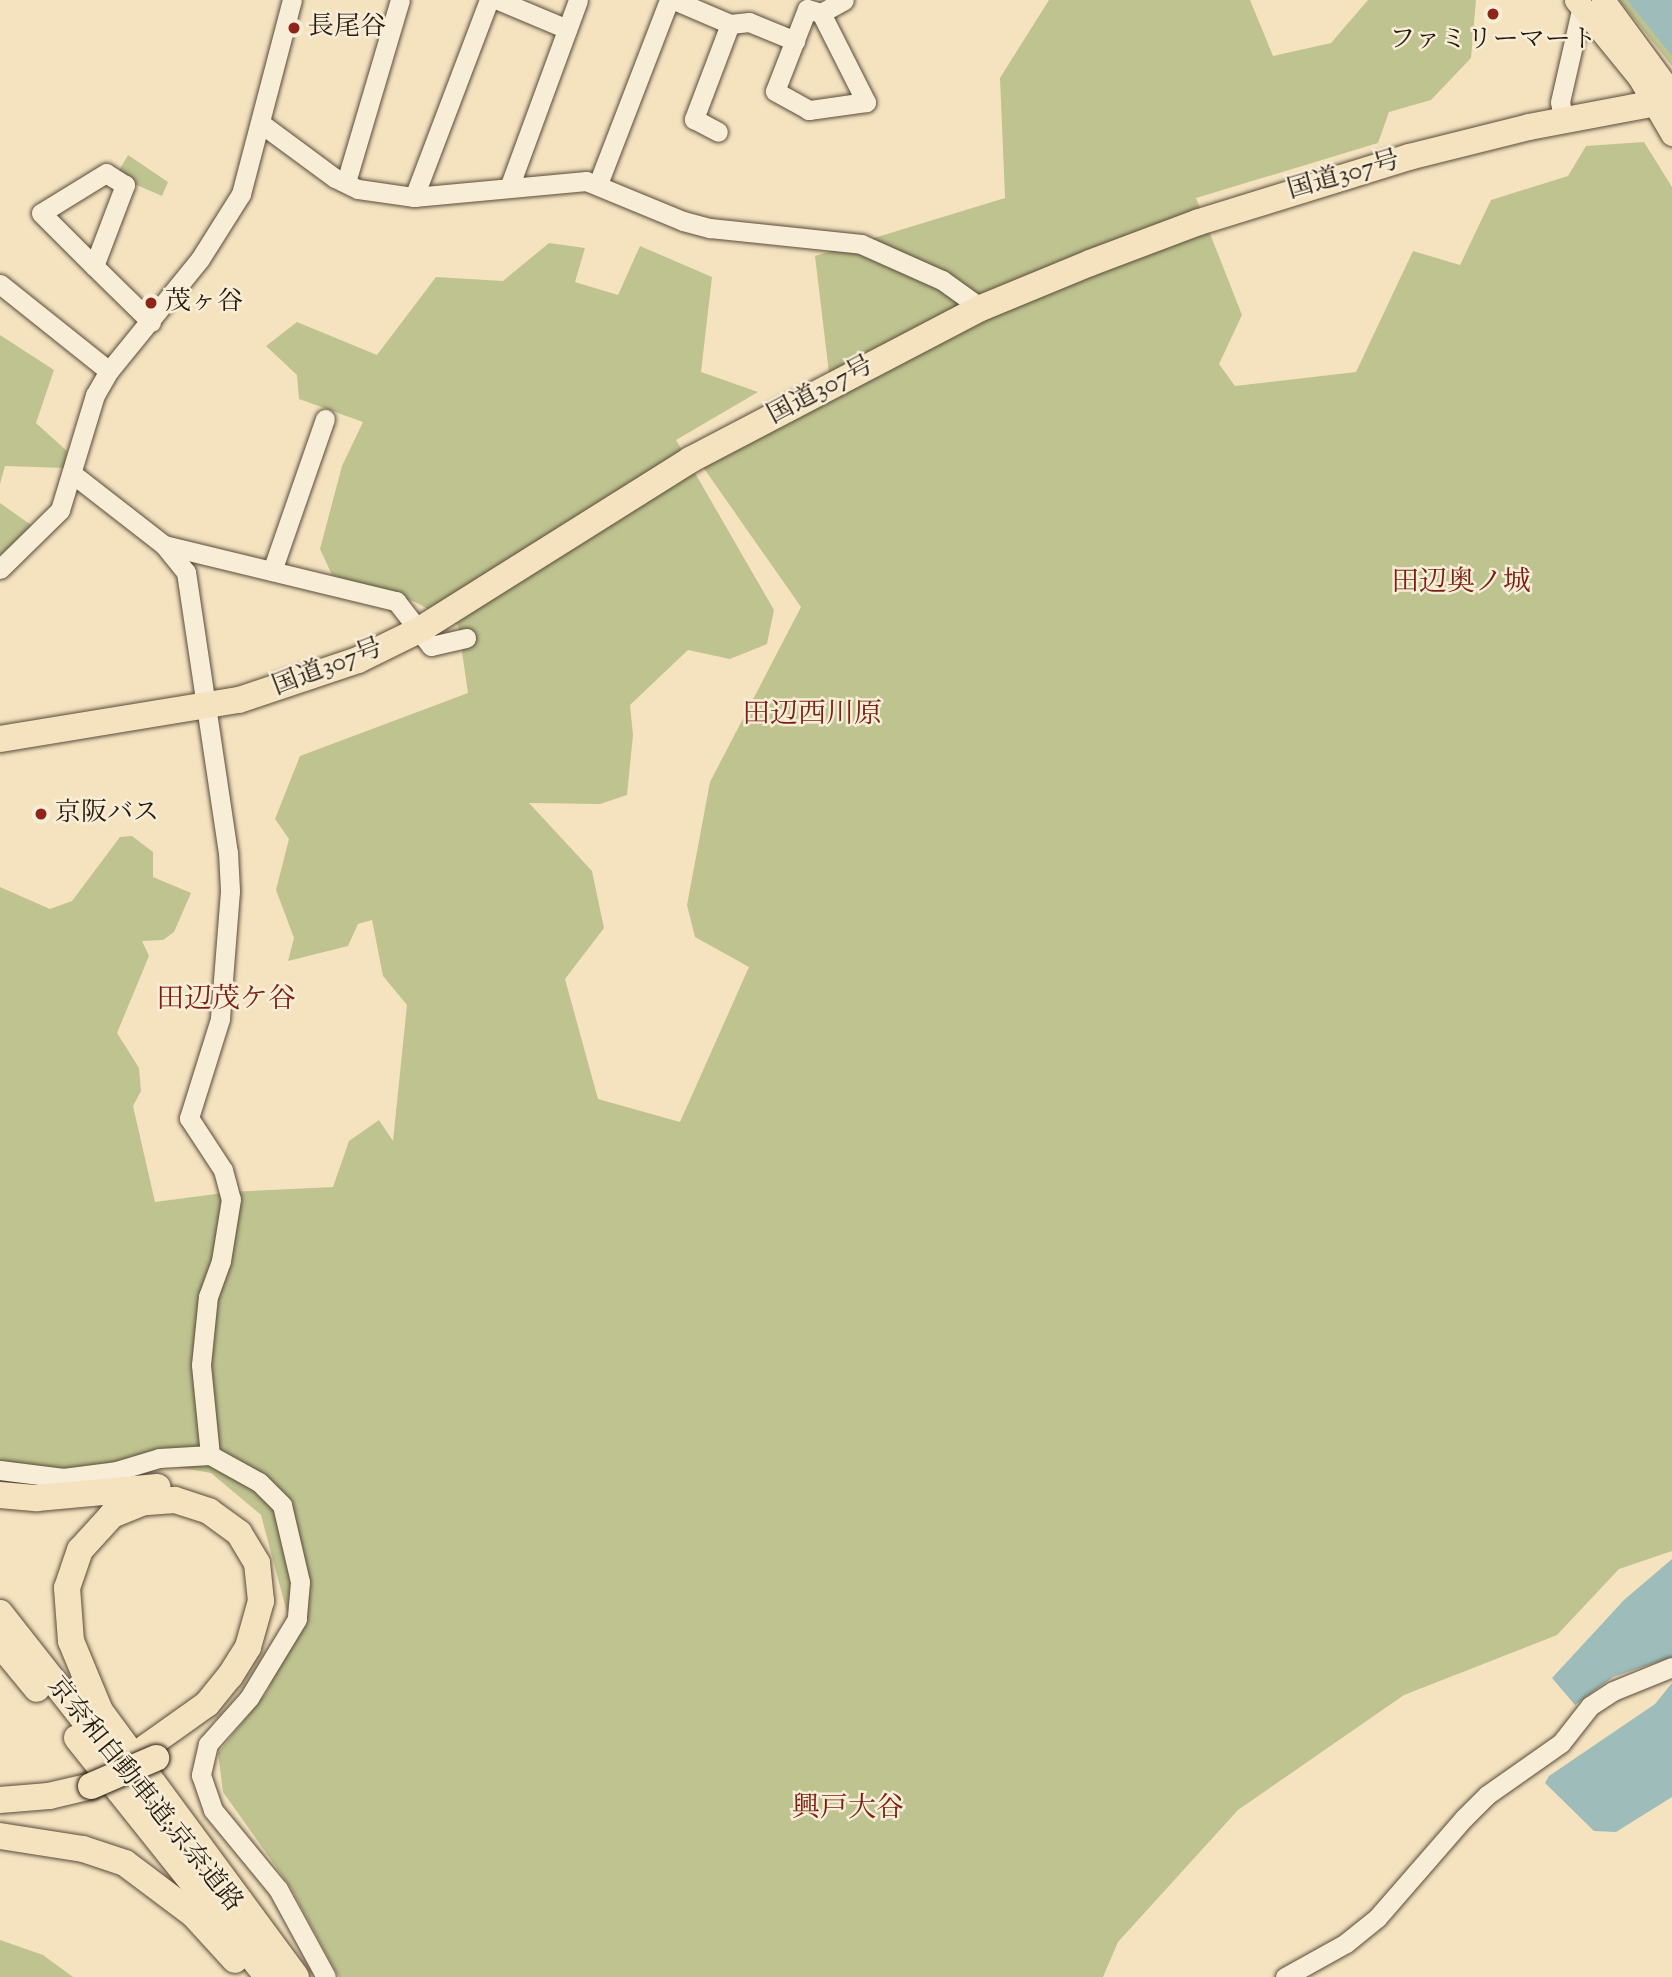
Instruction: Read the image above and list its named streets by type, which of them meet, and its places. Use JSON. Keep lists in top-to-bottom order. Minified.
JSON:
{"streets":{"highway":["国道307号","京奈和自動車道;京奈道路"]},"districts":["田辺奥ノ城","田辺西川原","田辺茂ケ谷","興戸大谷"],"places":["ファミリーマート","長尾谷","茂ヶ谷","京阪バス"]}
